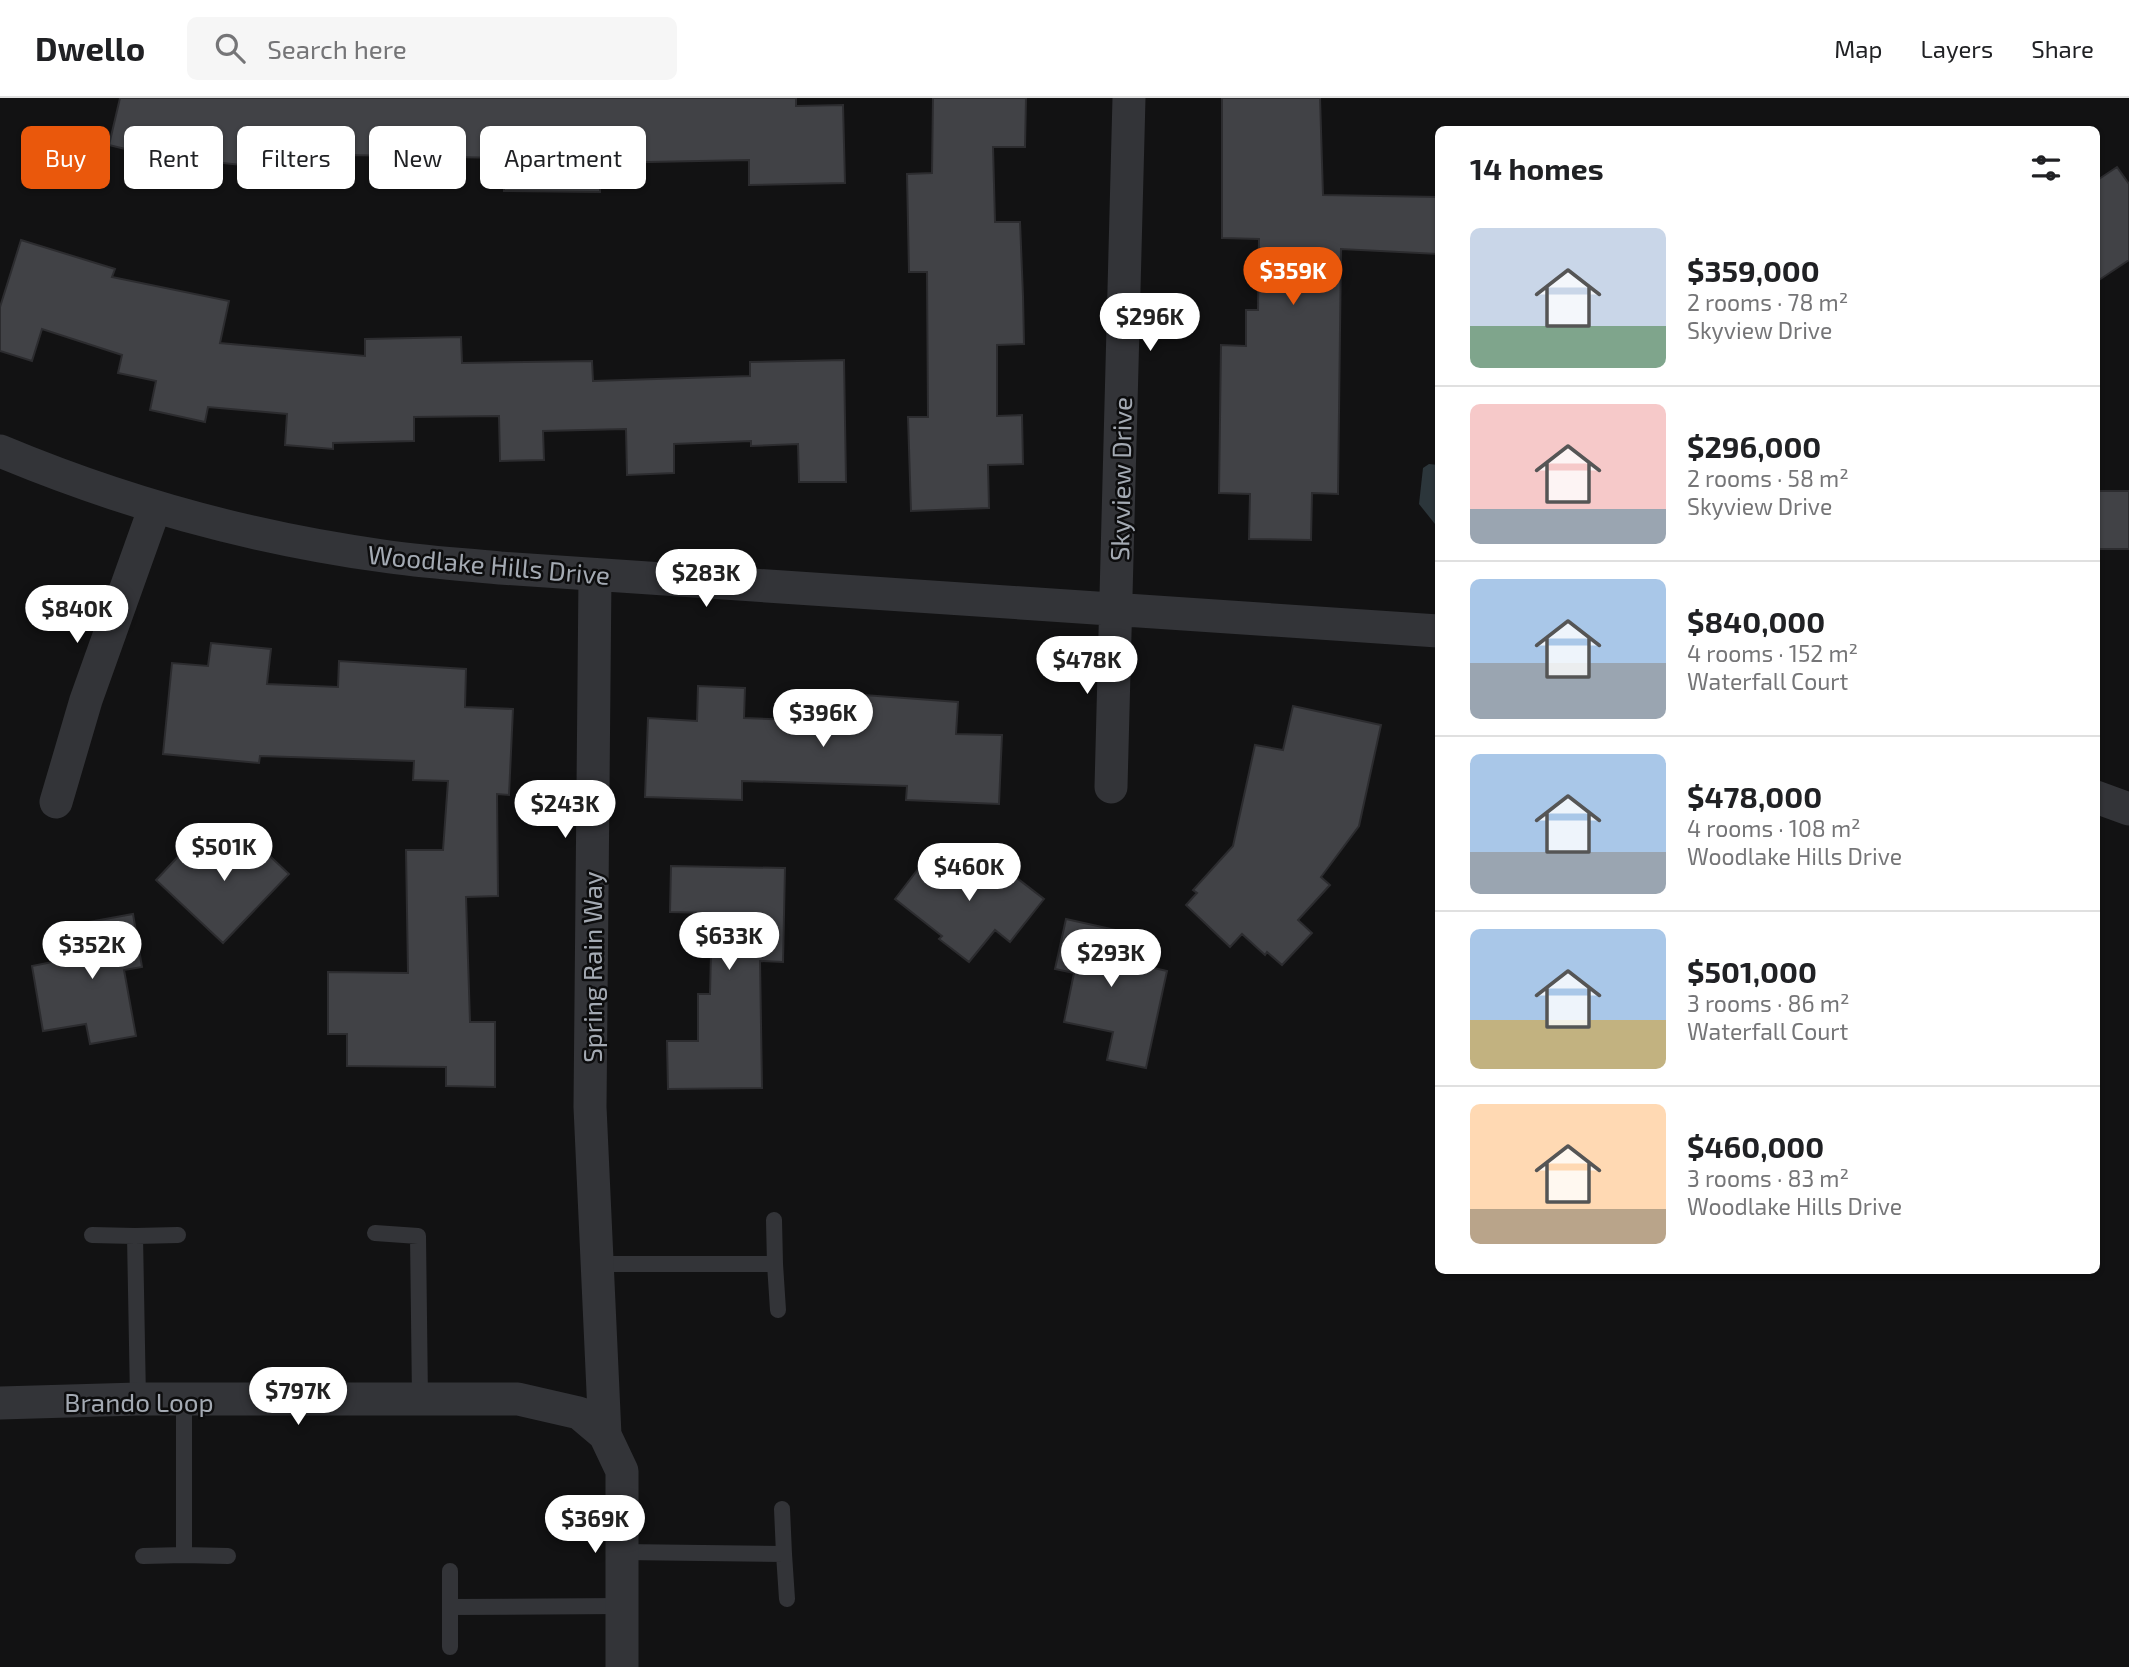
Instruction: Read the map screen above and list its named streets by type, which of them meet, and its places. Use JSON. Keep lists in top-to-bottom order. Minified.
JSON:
{"streets":{"street":["Skyview Drive","Woodlake Hills Drive","Spring Rain Way","Brando Loop"]},"crossings":[["Skyview Drive","Woodlake Hills Drive"],["Woodlake Hills Drive","Spring Rain Way"],["Spring Rain Way","Brando Loop"]],"page":{"header":"Dwello","search":"Search here","nav":["Map","Layers","Share"],"chip":["Buy","Rent","Filters","New","Apartment"],"heading":"14 homes","list":[{"name":"$359,000","note":"2 rooms · 78 m² · Skyview Drive"},{"name":"$296,000","note":"2 rooms · 58 m² · Skyview Drive"},{"name":"$840,000","note":"4 rooms · 152 m² · Waterfall Court"},{"name":"$478,000","note":"4 rooms · 108 m² · Woodlake Hills Drive"},{"name":"$501,000","note":"3 rooms · 86 m² · Waterfall Court"},{"name":"$460,000","note":"3 rooms · 83 m² · Woodlake Hills Drive"}],"price":["$359K","$296K","$283K","$840K","$478K","$396K","$243K","$501K","$460K","$633K","$352K","$293K","$797K","$369K"]}}
